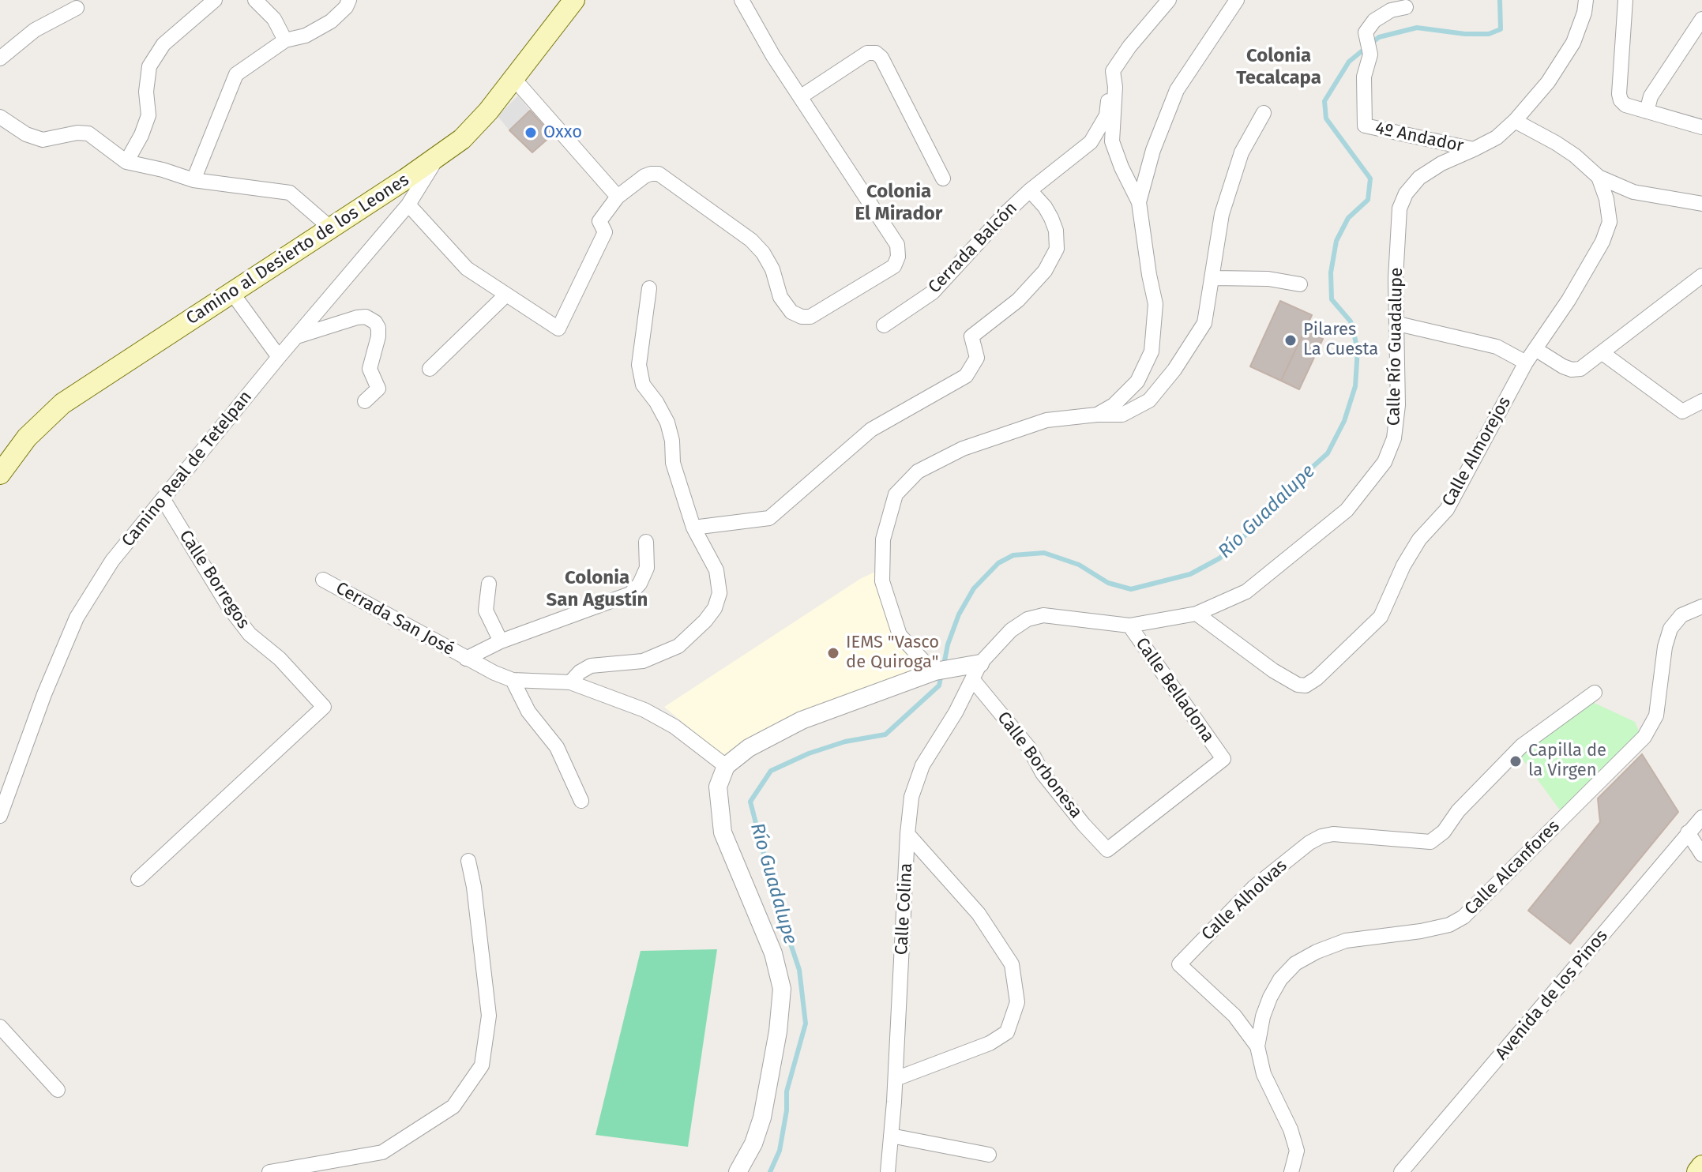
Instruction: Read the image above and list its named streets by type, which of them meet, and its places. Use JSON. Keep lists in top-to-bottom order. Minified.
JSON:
{"streets":{"main road":["Camino al Desierto de los Leones"],"street":["4º Andador","Cerrada Balcón","Calle Río Guadalupe","Calle Almorejos","Camino Real de Tetelpan","Calle Borregos","Cerrada San José","Calle Belladona","Calle Borbonesa","Calle Alcanfores","Calle Alholvas","Calle Colina","Avenida de los Pinos"]},"crossings":[["4º Andador","Calle Río Guadalupe"],["Camino al Desierto de los Leones","Camino Real de Tetelpan"],["Calle Río Guadalupe","Calle Almorejos"],["Calle Río Guadalupe","Calle Belladona"],["Calle Río Guadalupe","Calle Borbonesa"],["Calle Río Guadalupe","Calle Colina"],["Camino Real de Tetelpan","Calle Borregos"],["Calle Belladona","Calle Borbonesa"],["Calle Borbonesa","Calle Colina"],["Calle Alcanfores","Calle Alholvas"]],"districts":["Colonia Tecalcapa","Colonia El Mirador","Colonia San Agustín"],"water":["Río Guadalupe"],"places":["Oxxo","Pilares La Cuesta","IEMS \"Vasco de Quiroga\"","Capilla de la Virgen"]}
